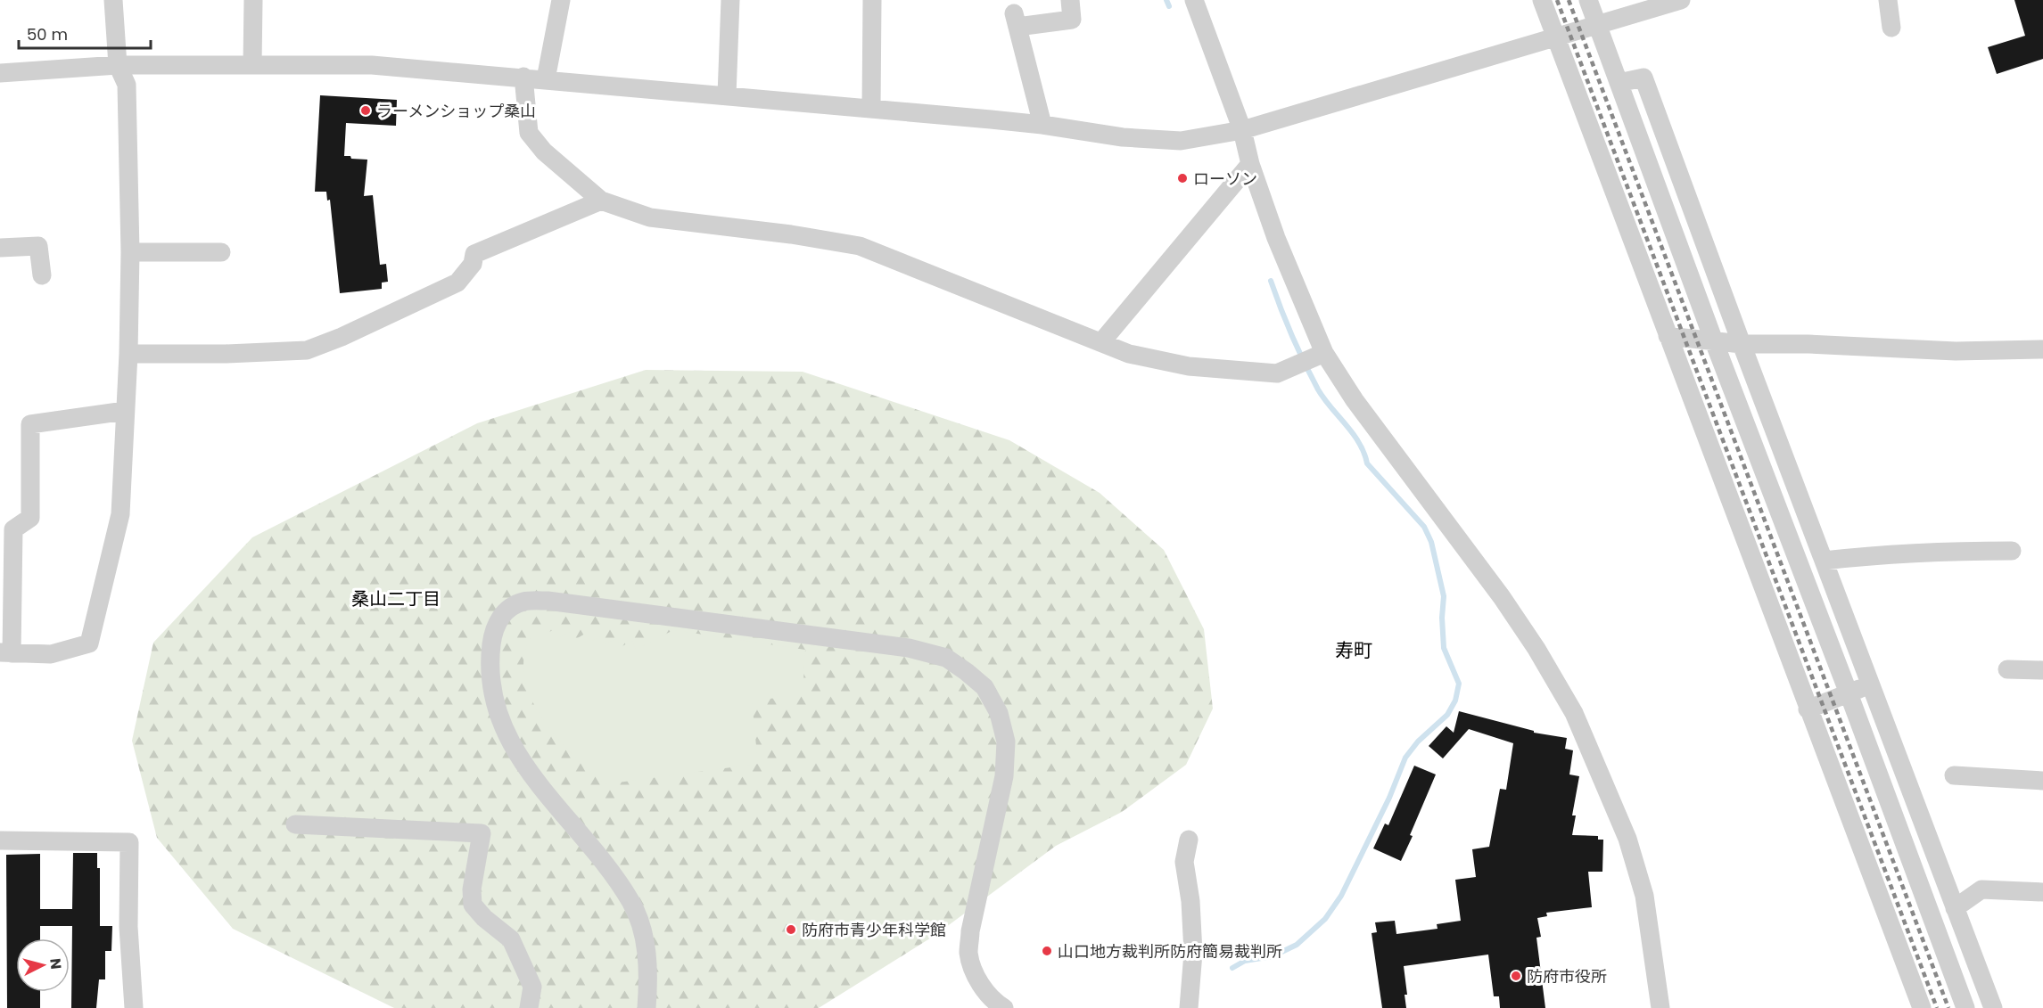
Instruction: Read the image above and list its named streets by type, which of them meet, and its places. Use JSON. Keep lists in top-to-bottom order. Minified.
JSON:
{"districts":["桑山二丁目","寿町"],"places":["ラーメンショップ桑山","ローソン","防府市青少年科学館","山口地方裁判所防府簡易裁判所","防府市役所"],"scale_bar":"50 m","north":"right"}
